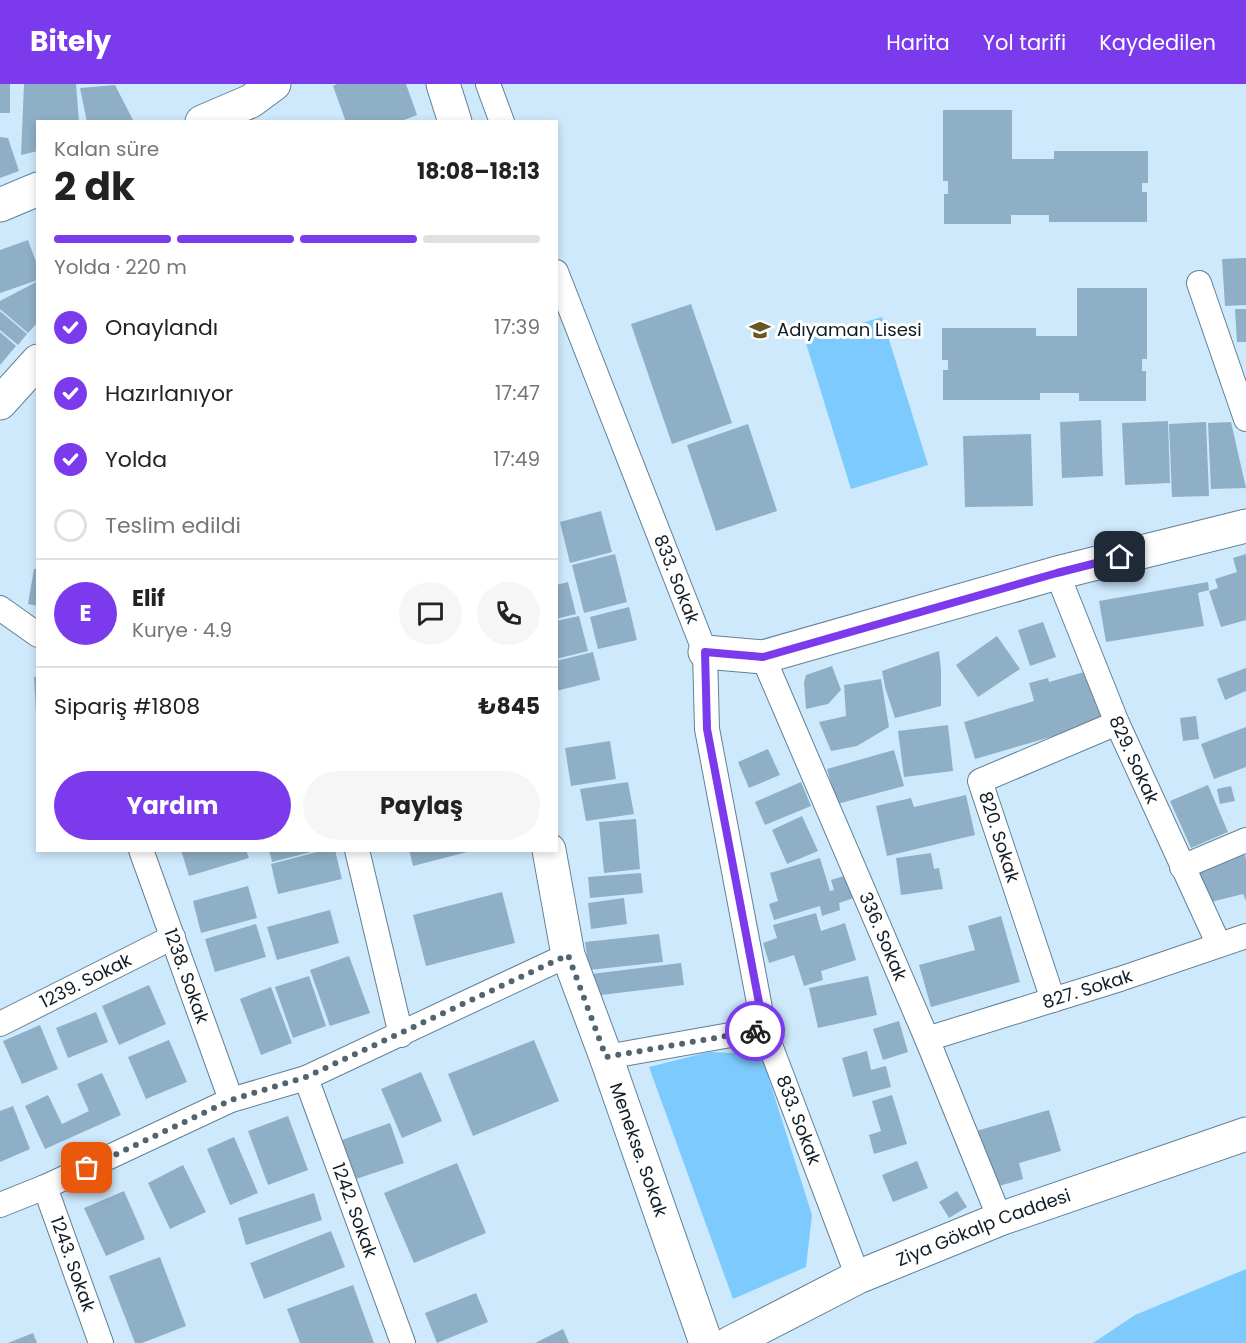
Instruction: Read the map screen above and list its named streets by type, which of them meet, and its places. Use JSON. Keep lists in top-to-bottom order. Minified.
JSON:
{"streets":{"street":["833. Sokak","829. Sokak","820. Sokak","336. Sokak","1238. Sokak","1239. Sokak","827. Sokak","Menekse. Sokak","1242. Sokak","Ziya Gökalp Caddesi","1243. Sokak"]},"crossings":[["833. Sokak","Ziya Gökalp Caddesi"],["829. Sokak","820. Sokak"],["829. Sokak","827. Sokak"],["820. Sokak","827. Sokak"],["336. Sokak","827. Sokak"],["336. Sokak","Ziya Gökalp Caddesi"],["1238. Sokak","1239. Sokak"]],"places":{"school or university":["Adıyaman Lisesi"]},"page":{"header":"Bitely","nav":["Harita","Yol tarifi","Kaydedilen"],"heading":["2 dk","Kalan süre","18:08–18:13"],"panel":["Elif","Kurye · 4.9","Sipariş #1808","₺845"],"bar":"Yolda · 220 m","list":[["Onaylandı","17:39"],["Hazırlanıyor","17:47"],["Yolda","17:49"],"Teslim edildi"],"round":"E","buttons":["Yardım","Paylaş"]}}
